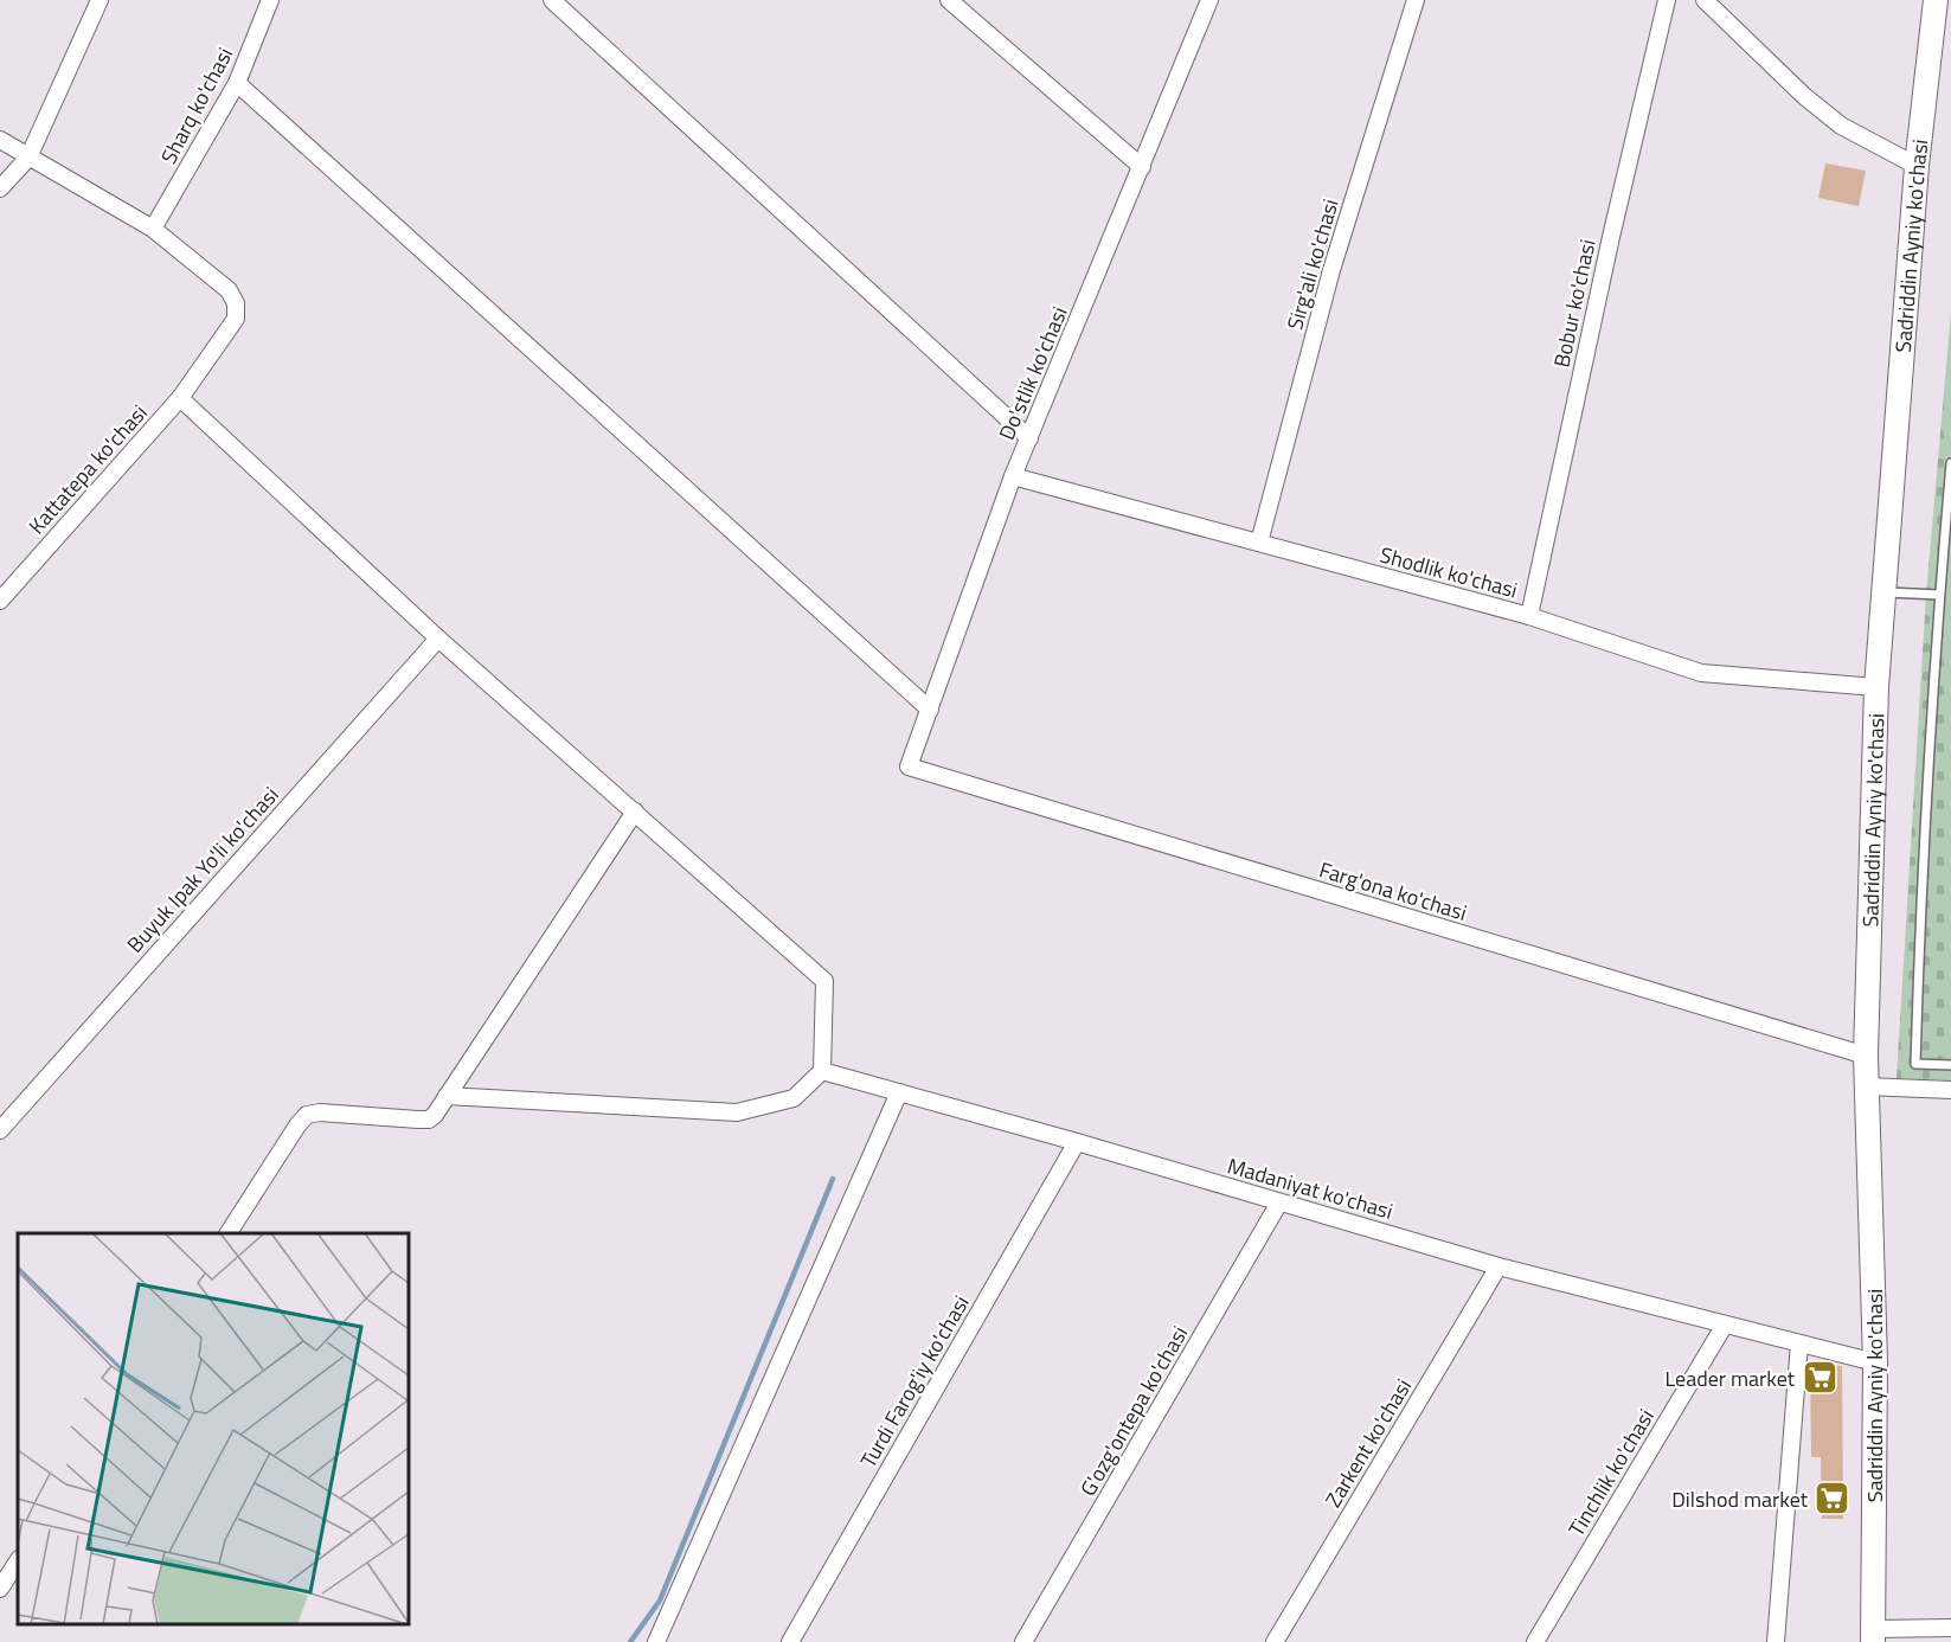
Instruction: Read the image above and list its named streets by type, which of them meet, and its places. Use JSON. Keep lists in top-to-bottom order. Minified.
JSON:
{"streets":{"street":["Sharq ko'chasi","Sadriddin Ayniy ko'chasi","Sirg'ali ko'chasi","Bobur ko'chasi","Do'stlik ko'chasi","Kattatepa ko'chasi","Shodlik ko'chasi","Buyuk Ipak Yo'li ko'chasi","Farg'ona ko'chasi","Madaniyat ko'chasi","Turdi Farog'iy ko'chasi","G'ozg'ontepa ko'chasi","Zarkent ko'chasi","Tinchlik ko'chasi"]},"crossings":[["Sharq ko'chasi","Kattatepa ko'chasi"],["Sadriddin Ayniy ko'chasi","Shodlik ko'chasi"],["Sadriddin Ayniy ko'chasi","Farg'ona ko'chasi"],["Sadriddin Ayniy ko'chasi","Madaniyat ko'chasi"],["Sirg'ali ko'chasi","Shodlik ko'chasi"],["Bobur ko'chasi","Shodlik ko'chasi"],["Do'stlik ko'chasi","Shodlik ko'chasi"],["Do'stlik ko'chasi","Farg'ona ko'chasi"],["Madaniyat ko'chasi","Turdi Farog'iy ko'chasi"],["Madaniyat ko'chasi","G'ozg'ontepa ko'chasi"],["Madaniyat ko'chasi","Zarkent ko'chasi"],["Madaniyat ko'chasi","Tinchlik ko'chasi"]],"places":{"supermarket":["Leader market","Dilshod market"]}}
